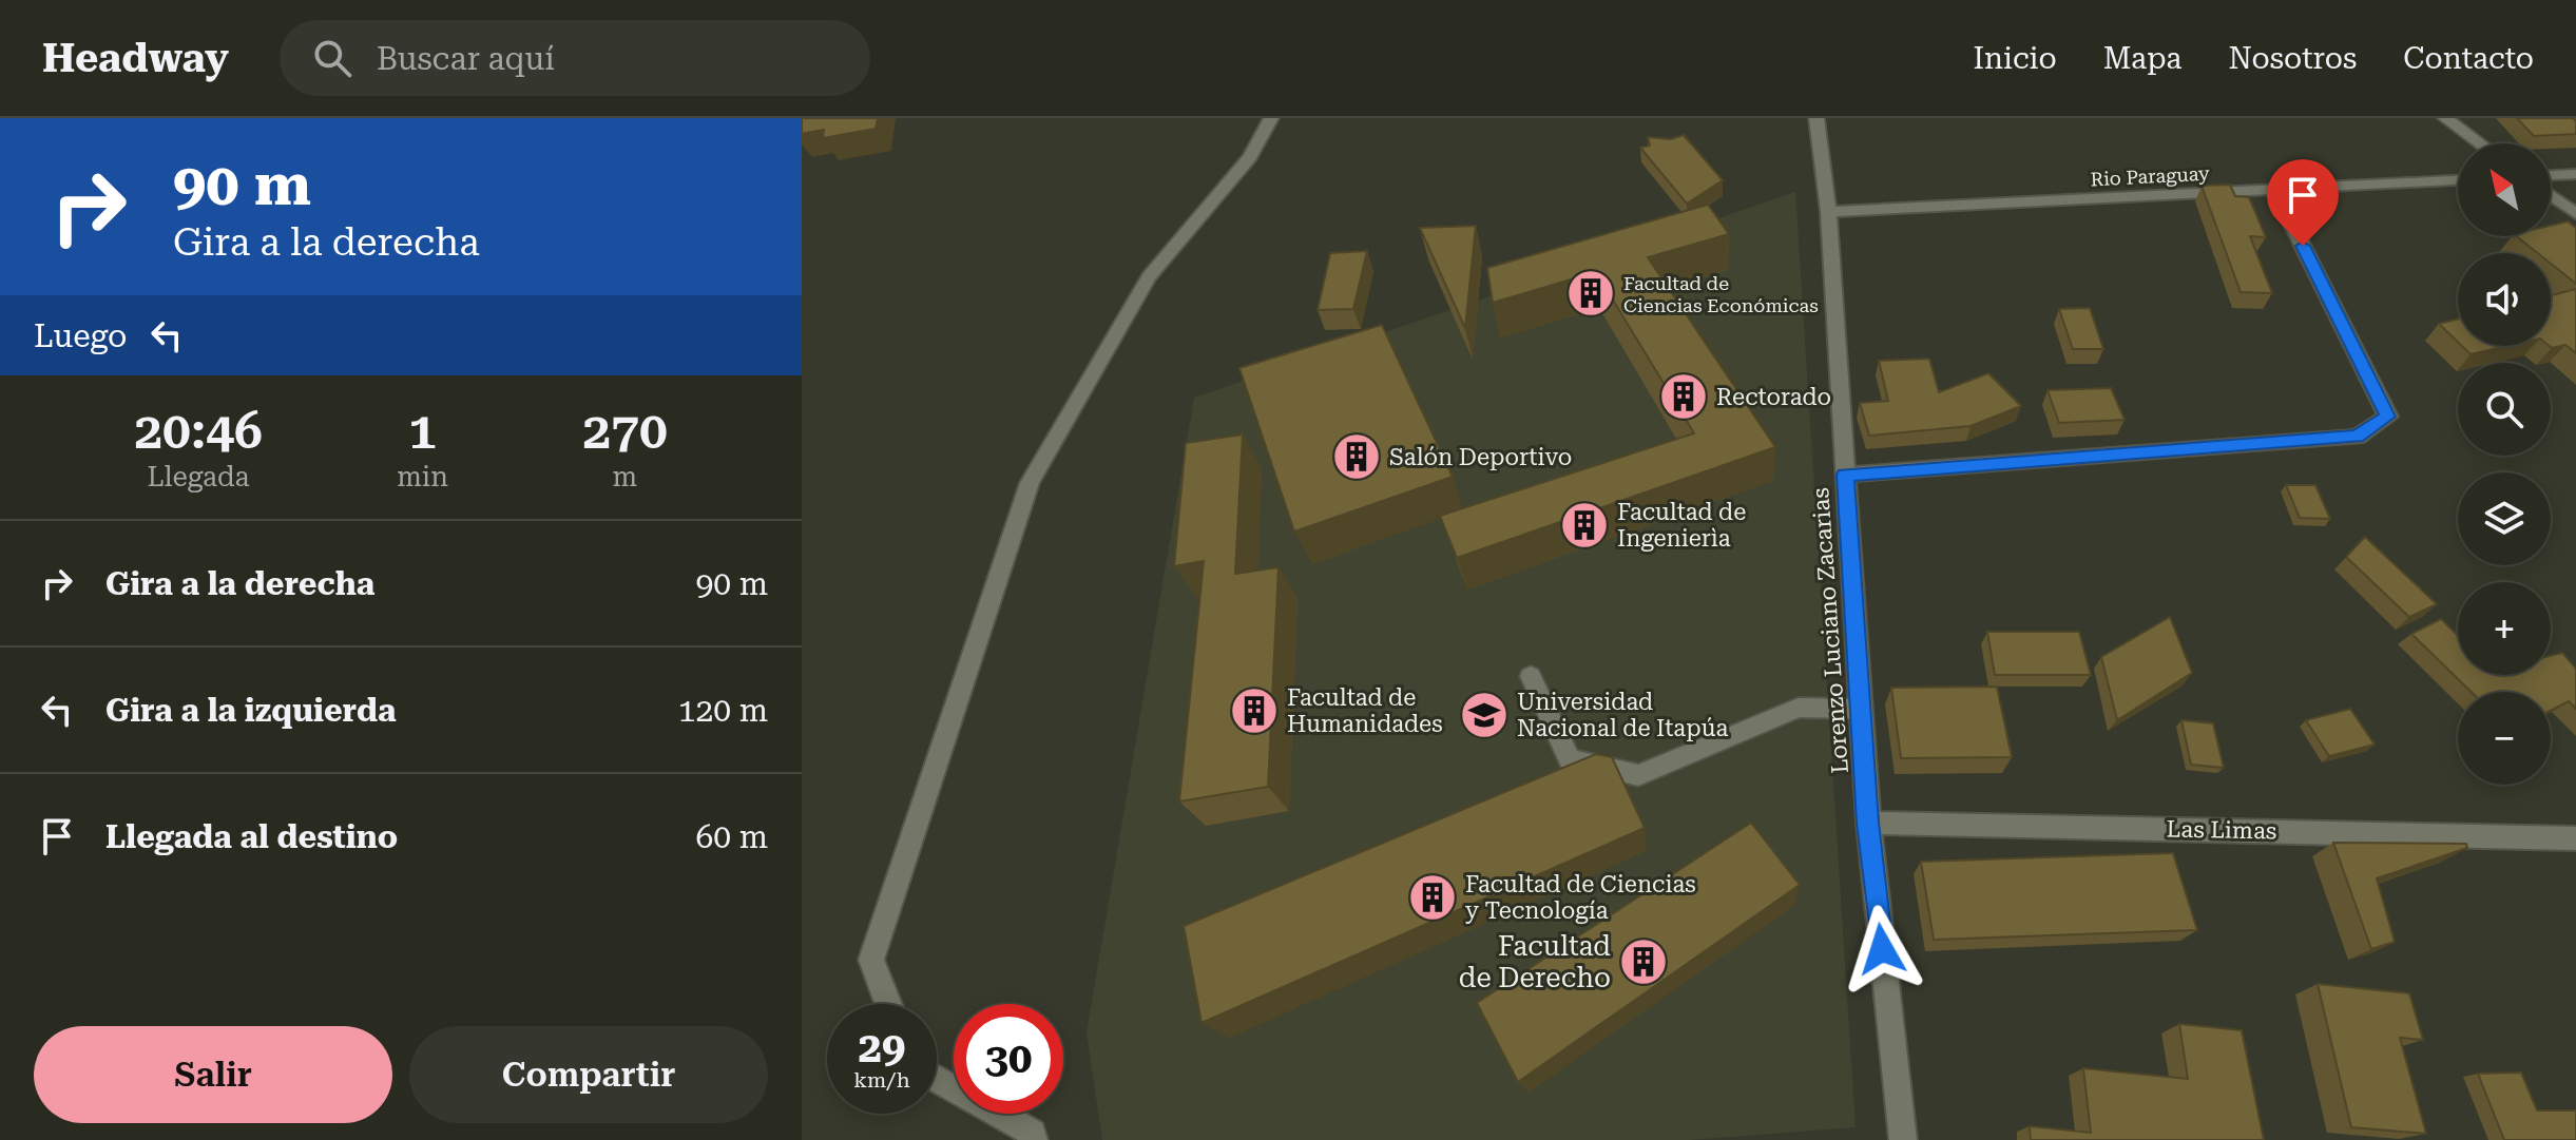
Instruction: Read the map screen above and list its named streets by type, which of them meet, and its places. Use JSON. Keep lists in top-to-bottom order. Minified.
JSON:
{"streets":{"street":["Rio Paraguay","Lorenzo Luciano Zacarias","Las Limas"]},"crossings":[["Rio Paraguay","Lorenzo Luciano Zacarias"],["Lorenzo Luciano Zacarias","Las Limas"]],"places":{"building":["Facultad de Ciencias Económicas","Rectorado","Salón Deportivo","Facultad de Ingenierìa","Facultad de Humanidades","Facultad de Ciencias y Tecnología","Facultad de Derecho"],"school or university":["Universidad Nacional de Itapúa"]},"north":"top left","page":{"header":"Headway","search":"Buscar aquí","nav":["Inicio","Mapa","Nosotros","Contacto"],"turn":["90 m","Gira a la derecha"],"map_buttons":["+","−"],"then":"Luego","eta":["20:46","Llegada","1","min","270","m"],"list":[{"name":"Gira a la derecha","value":"90 m"},{"name":"Gira a la izquierda","value":"120 m"},{"name":"Llegada al destino","value":"60 m"}],"speed":"29 km/h","limit":"30","buttons":["Salir","Compartir"]}}
